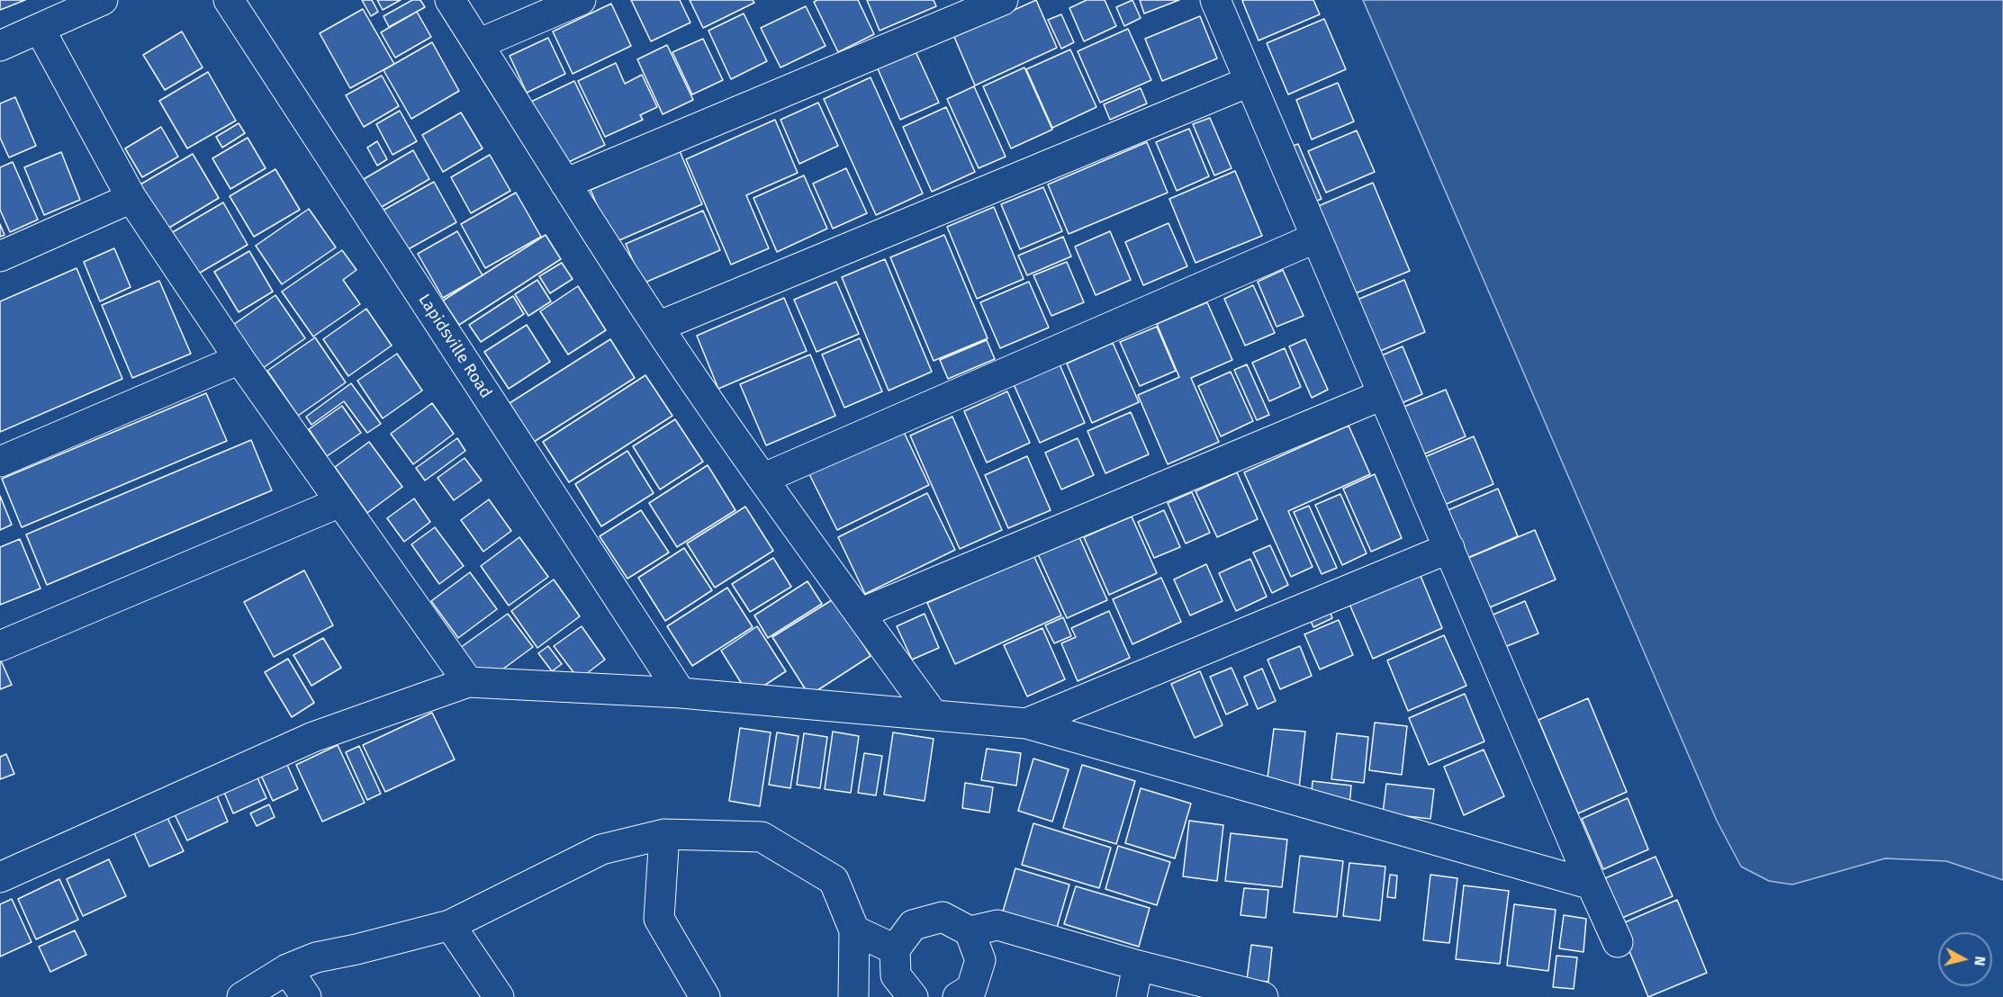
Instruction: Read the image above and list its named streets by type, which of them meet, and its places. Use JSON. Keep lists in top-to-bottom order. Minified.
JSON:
{"streets":{"street":["Lapidsville Road"]},"north":"right"}
